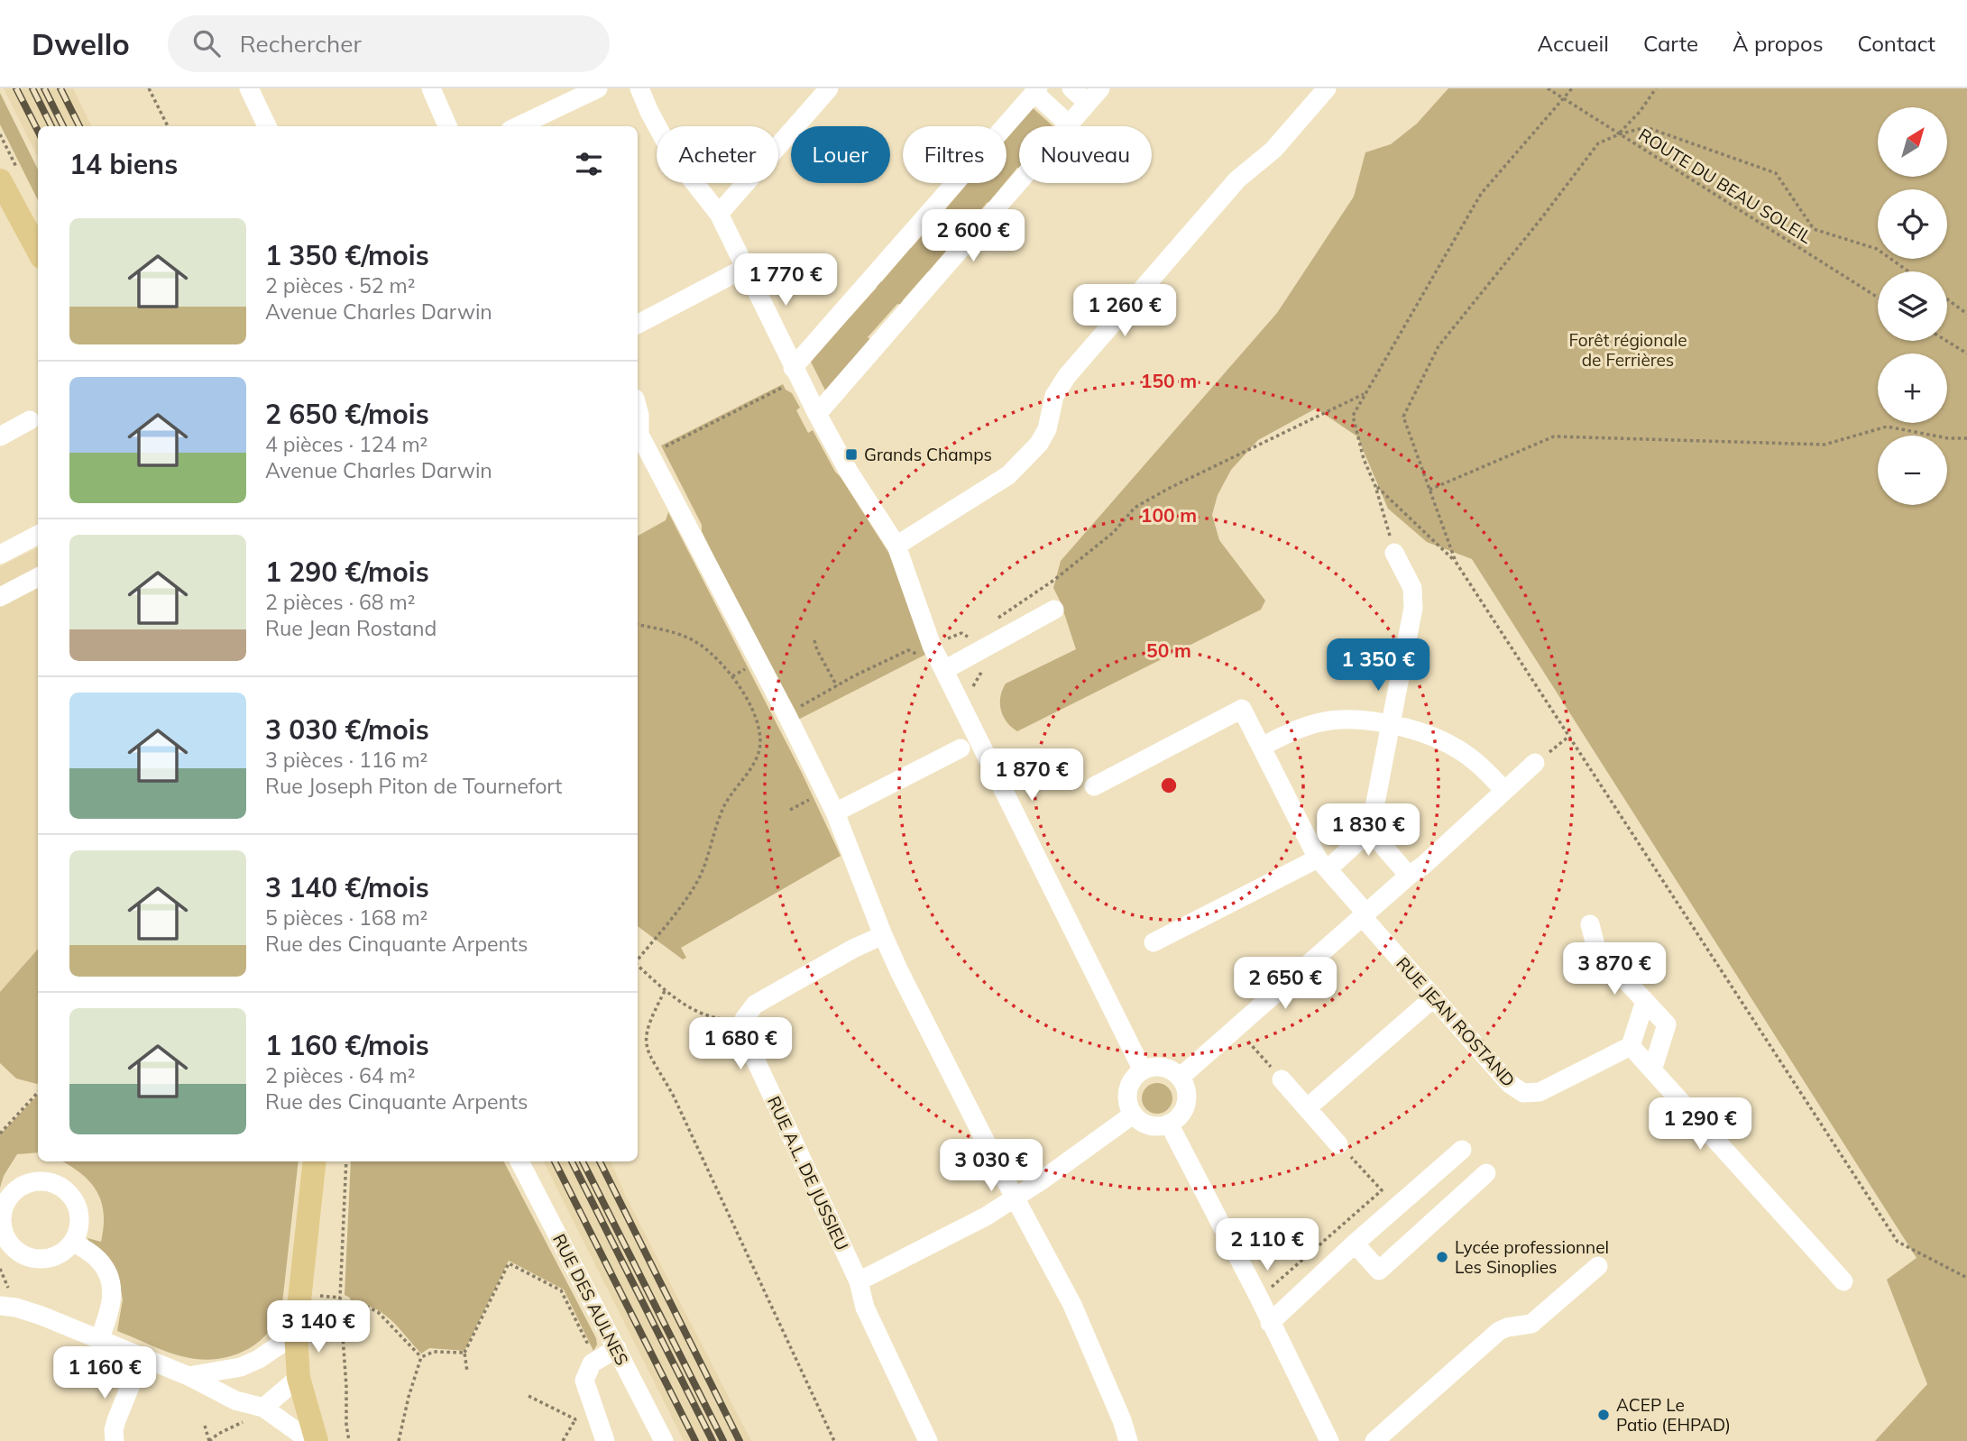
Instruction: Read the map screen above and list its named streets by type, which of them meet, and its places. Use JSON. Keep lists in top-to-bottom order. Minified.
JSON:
{"streets":{"street":["RUE JEAN ROSTAND","RUE A.L. DE JUSSIEU","RUE DES AULNES"],"path":["ROUTE DU BEAU SOLEIL"]},"parks":["Forêt régionale de Ferrières"],"places":{"transit":["Grands Champs"],"other":["Lycée professionnel Les Sinoplies","ACEP Le Patio (EHPAD)"]},"north":"top right","page":{"header":"Dwello","search":"Rechercher","nav":["Accueil","Carte","À propos","Contact"],"map_buttons":["+","−"],"chip":["Acheter","Louer","Filtres","Nouveau"],"heading":"14 biens","list":[{"name":"1 350 €/mois","note":"2 pièces · 52 m² · Avenue Charles Darwin"},{"name":"2 650 €/mois","note":"4 pièces · 124 m² · Avenue Charles Darwin"},{"name":"1 290 €/mois","note":"2 pièces · 68 m² · Rue Jean Rostand"},{"name":"3 030 €/mois","note":"3 pièces · 116 m² · Rue Joseph Piton de Tournefort"},{"name":"3 140 €/mois","note":"5 pièces · 168 m² · Rue des Cinquante Arpents"},{"name":"1 160 €/mois","note":"2 pièces · 64 m² · Rue des Cinquante Arpents"}],"price":["2 600 €","1 770 €","1 260 €","1 350 €","1 870 €","1 830 €","3 870 €","2 650 €","1 680 €","1 290 €","3 030 €","2 110 €","3 140 €","1 160 €"]},"rings":["150 m","100 m","50 m"]}
